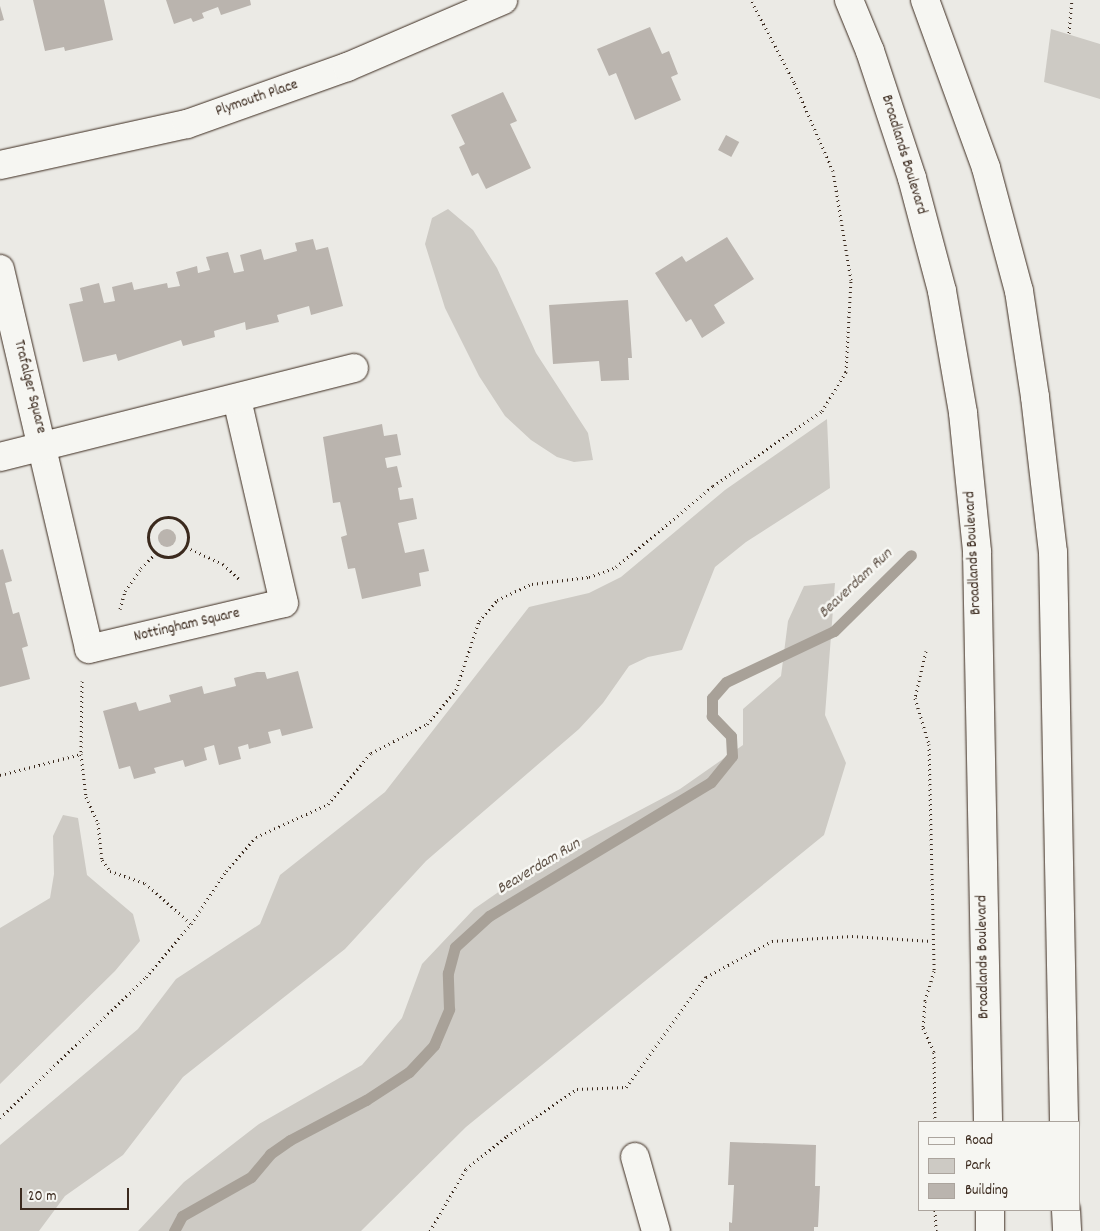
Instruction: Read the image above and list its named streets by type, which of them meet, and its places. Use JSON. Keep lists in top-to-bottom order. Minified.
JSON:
{"streets":{"main road":["Plymouth Place","Broadlands Boulevard","Trafalger Square","Nottingham Square"]},"water":["Beaverdam Run"],"legend":["Road","Park","Building"],"scale_bar":"20 m"}
